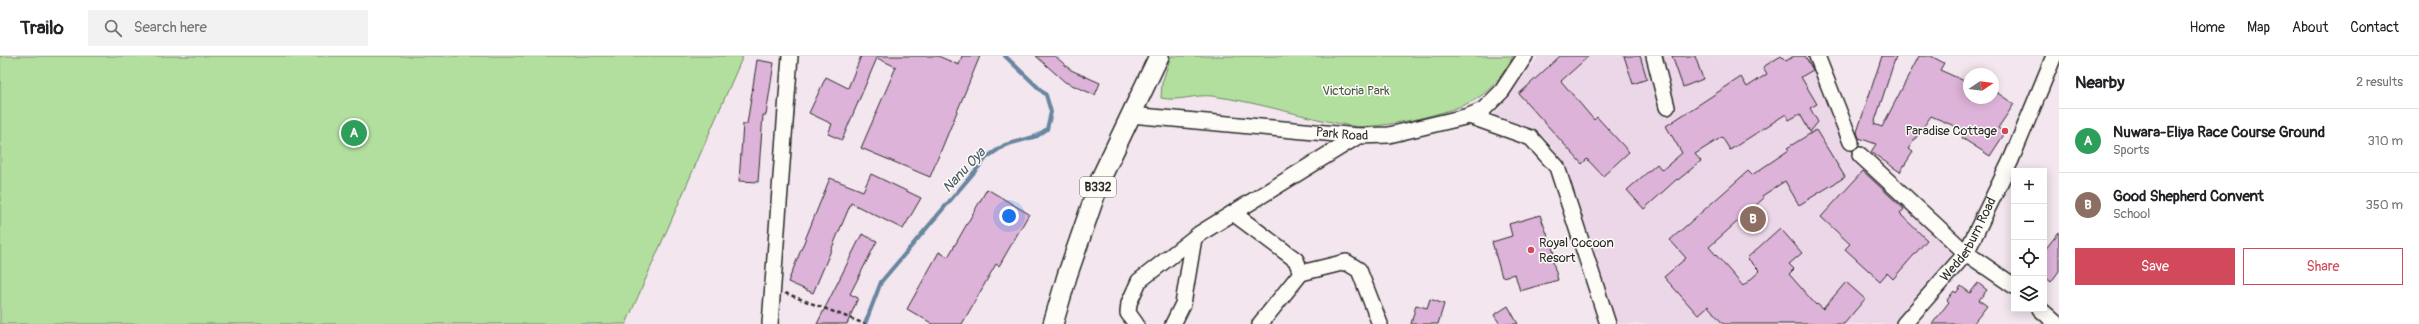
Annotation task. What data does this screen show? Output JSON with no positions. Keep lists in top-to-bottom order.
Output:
{
  "streets": {
    "main road": ["B332"],
    "street": ["Park Road", "Wedderburn Road"]
  },
  "crossings": [
    ["Park Road", "B332"]
  ],
  "water": ["Nanu Oya"],
  "parks": ["Victoria Park"],
  "places": ["Paradise Cottage", "Royal Cocoon Resort"],
  "north": "right",
  "page": {
    "header": "Trailo",
    "search": "Search here",
    "nav": [
      "Home",
      "Map",
      "About",
      "Contact"
    ],
    "heading": ["Nearby", "2 results"],
    "list": [
      {
        "mark": "A",
        "name": "Nuwara-Eliya Race Course Ground",
        "note": "Sports",
        "value": "310 m"
      },
      {
        "mark": "B",
        "name": "Good Shepherd Convent",
        "note": "School",
        "value": "350 m"
      }
    ],
    "pins": ["A", "B"],
    "map_buttons": ["+", "−"],
    "buttons": ["Save", "Share"]
  }
}
